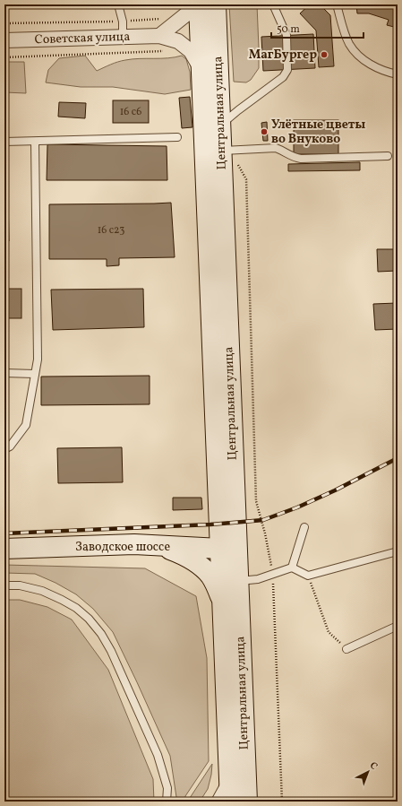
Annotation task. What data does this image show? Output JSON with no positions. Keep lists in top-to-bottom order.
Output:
{
  "streets": {
    "main road": ["Центральная улица", "Заводское шоссе"],
    "street": ["Советская улица"]
  },
  "crossings": [
    ["Советская улица", "Центральная улица"],
    ["Центральная улица", "Заводское шоссе"]
  ],
  "places": ["МагБургер", "Улётные цветы во Внуково"],
  "house_numbers": ["16 с6", "16 с23"],
  "scale_bar": "50 m",
  "north": "top right"
}
